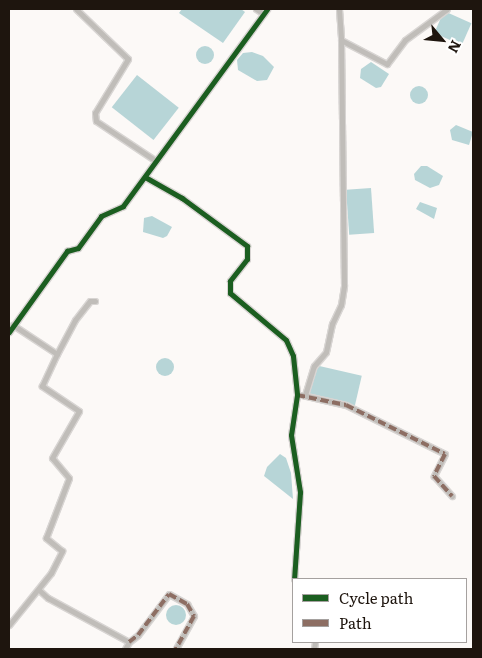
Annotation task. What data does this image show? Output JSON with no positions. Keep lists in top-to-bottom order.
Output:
{
  "legend": ["Cycle path", "Path"],
  "north": "bottom right"
}
